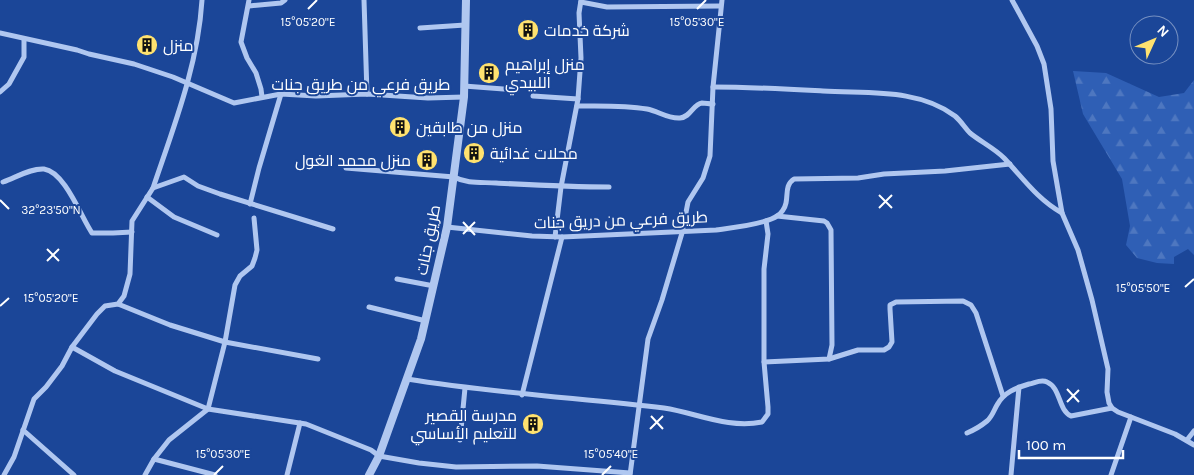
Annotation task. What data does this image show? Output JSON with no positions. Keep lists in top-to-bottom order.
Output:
{
  "streets": {
    "street": ["طريق فرعي من طريق جنات", "طريق فرعي من دريق جنات", "طريق جنات"]
  },
  "crossings": [
    ["طريق فرعي من طريق جنات", "طريق جنات"],
    ["طريق فرعي من دريق جنات", "طريق جنات"]
  ],
  "places": {
    "building": [
      "شركة خدمات",
      "منزل",
      "منزل إبراهيم اللبيدي",
      "منزل من طابقين",
      "محلات غدائية",
      "منزل محمد الغول",
      "مدرسة القصير للتعليم الأساسي"
    ]
  },
  "scale_bar": "100 m",
  "north": "top right",
  "coordinates": [
    "15°05'20\"E",
    "15°05'30\"E",
    "32°23'50\"N",
    "15°05'50\"E",
    "15°05'40\"E"
  ]
}
